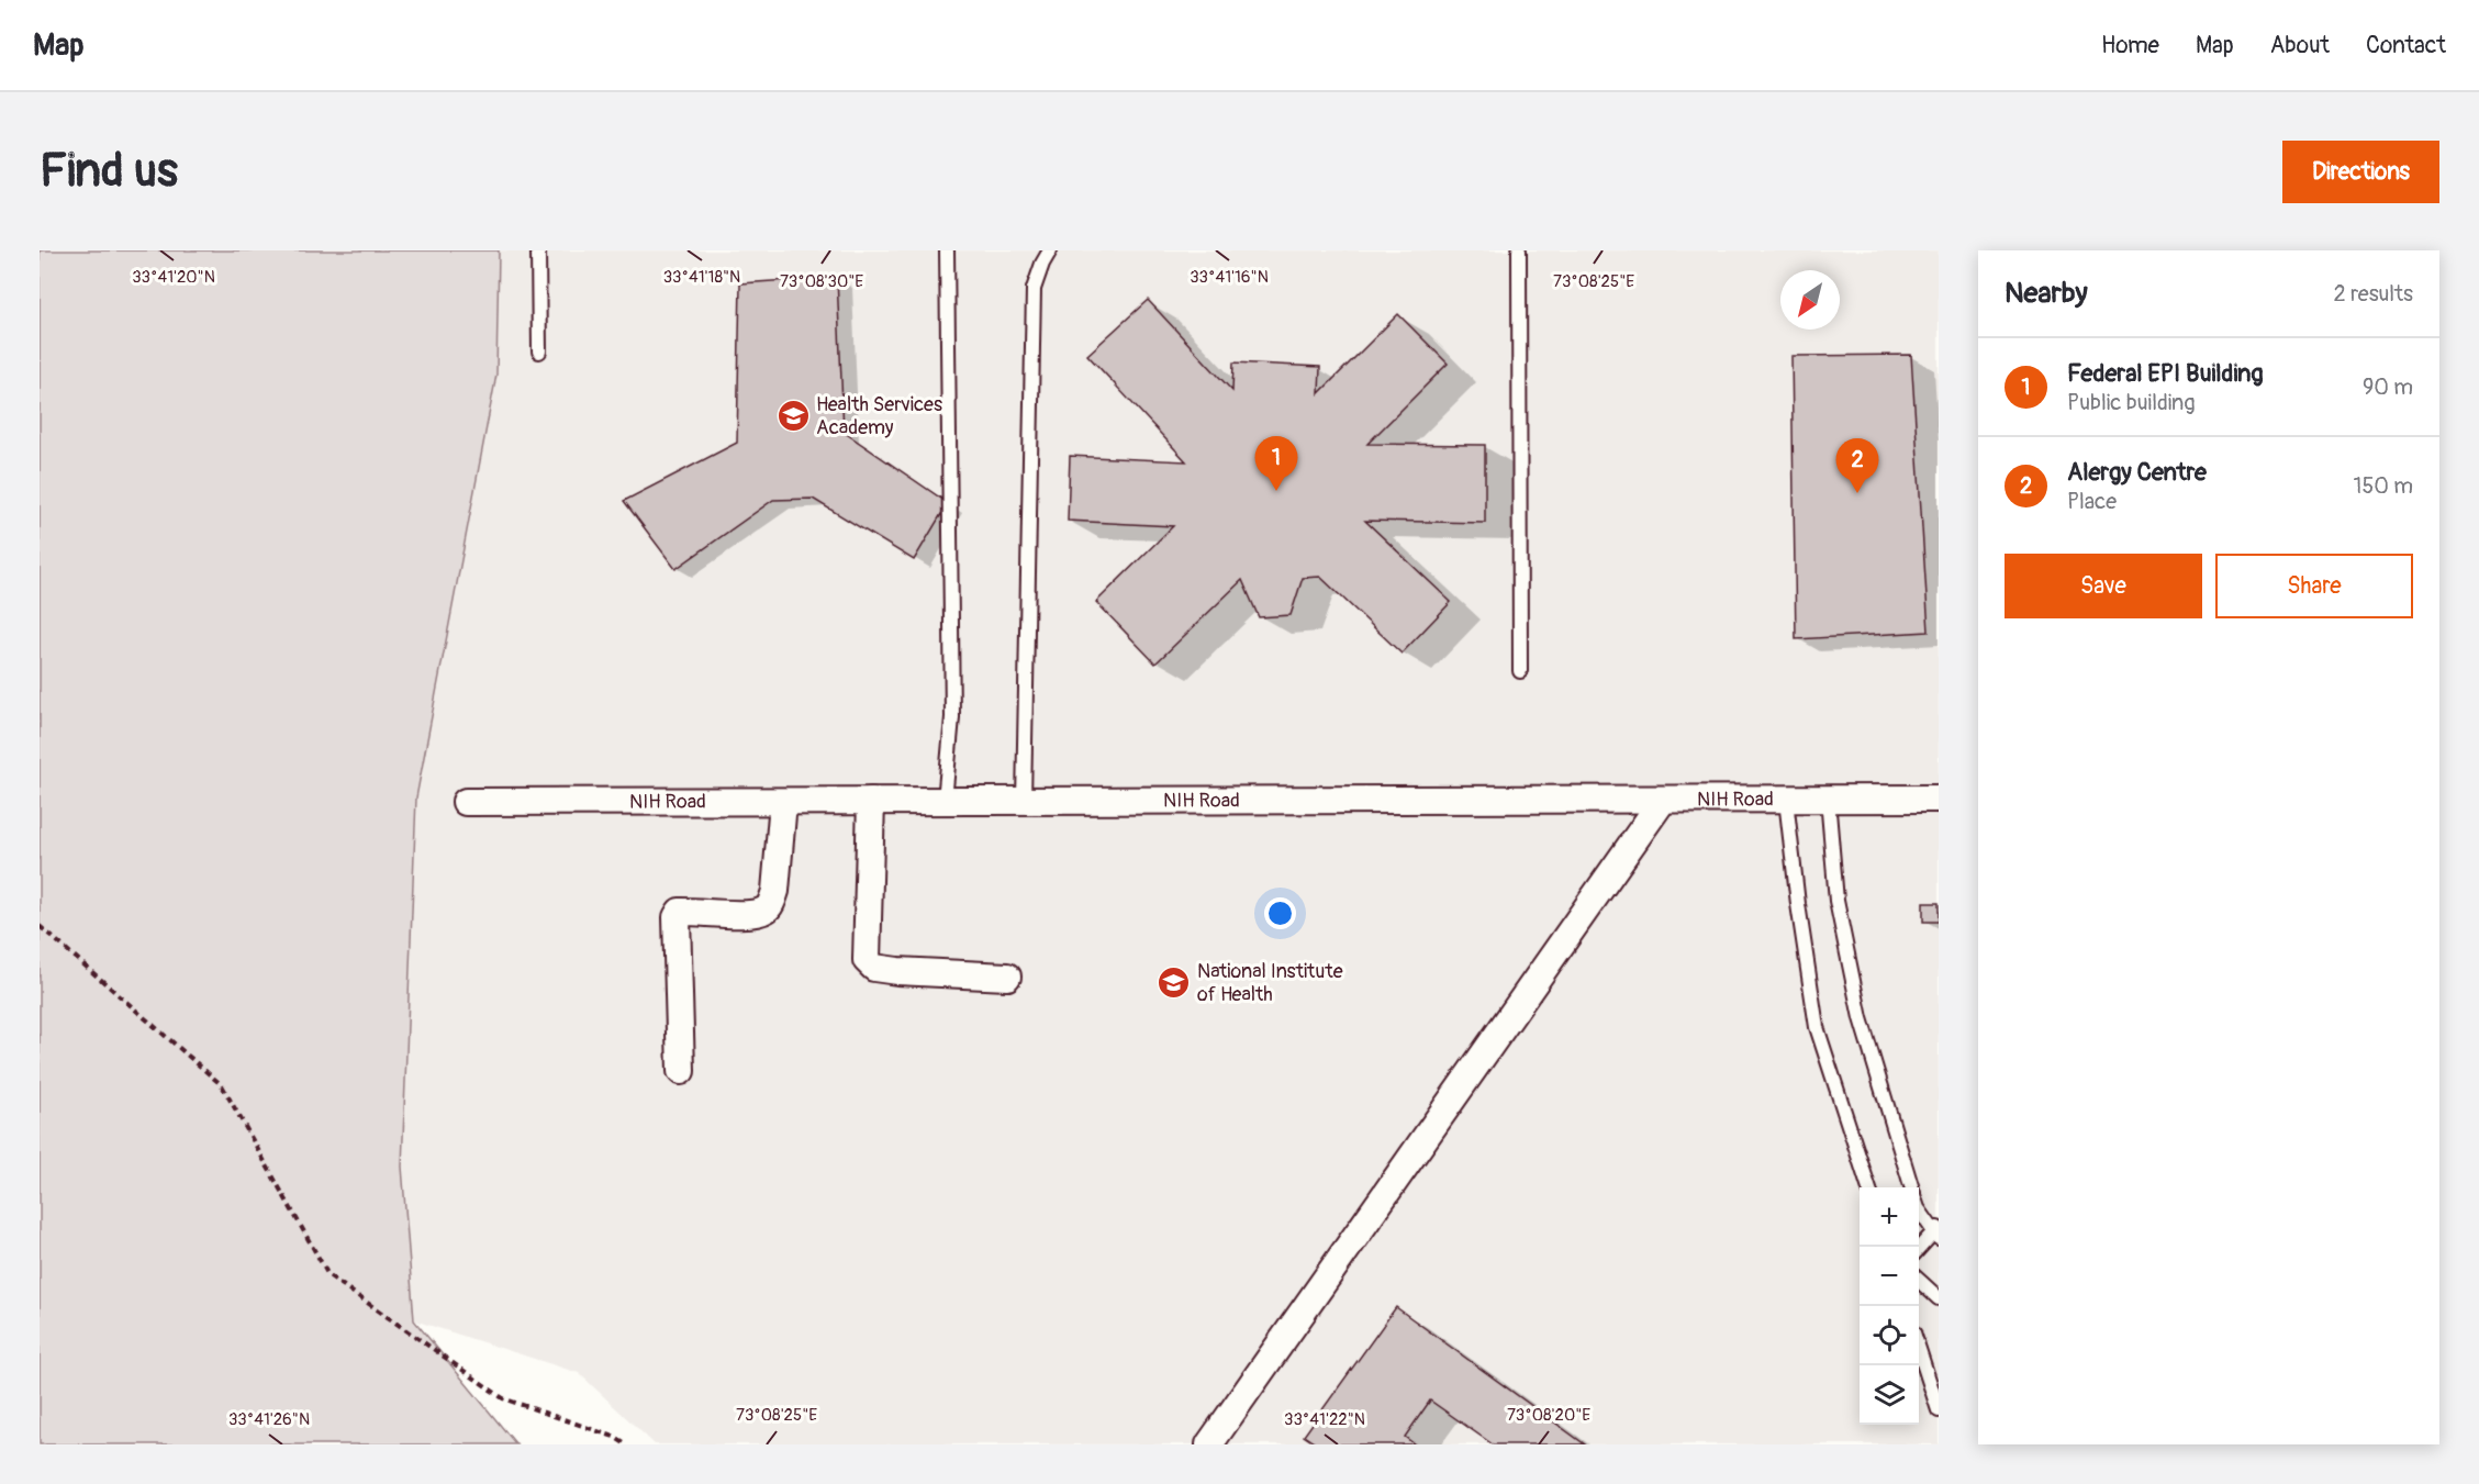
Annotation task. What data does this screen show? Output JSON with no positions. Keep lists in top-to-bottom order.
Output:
{
  "streets": {
    "street": ["NIH Road"]
  },
  "places": {
    "school or university": ["Health Services Academy", "National Institute of Health"]
  },
  "north": "bottom left",
  "page": {
    "header": "Map",
    "nav": [
      "Home",
      "Map",
      "About",
      "Contact"
    ],
    "buttons": [
      "Directions",
      ["Save", "Share"]
    ],
    "title": "Find us",
    "heading": ["Nearby", "2 results"],
    "list": [
      {
        "mark": "1",
        "name": "Federal EPI Building",
        "note": "Public building",
        "value": "90 m"
      },
      {
        "mark": "2",
        "name": "Alergy Centre",
        "note": "Place",
        "value": "150 m"
      }
    ],
    "pins": ["1", "2"],
    "map_buttons": ["+", "−"]
  },
  "coordinates": [
    "33°41'18\"N",
    "33°41'20\"N",
    "33°41'16\"N",
    "73°08'30\"E",
    "73°08'25\"E",
    "73°08'20\"E",
    "33°41'26\"N",
    "33°41'22\"N"
  ]
}
